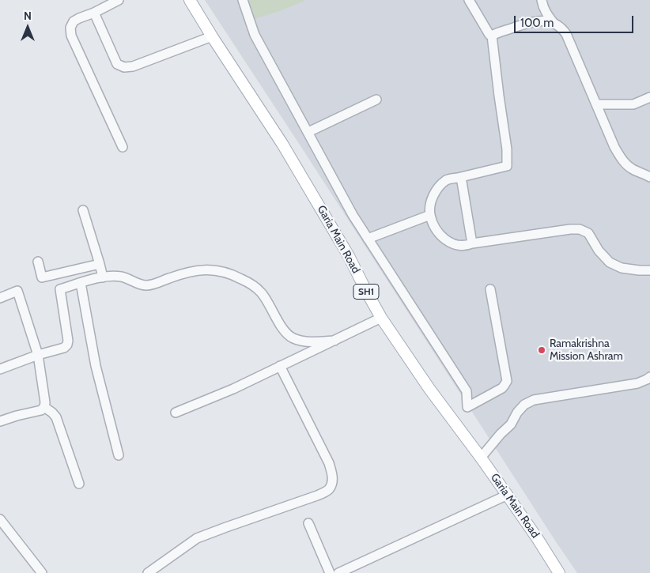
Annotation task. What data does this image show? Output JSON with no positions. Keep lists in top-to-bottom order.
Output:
{
  "streets": {
    "main road": ["Garia Main Road", "SH1"]
  },
  "places": ["Ramakrishna Mission Ashram"],
  "scale_bar": "100 m",
  "north": "top"
}
